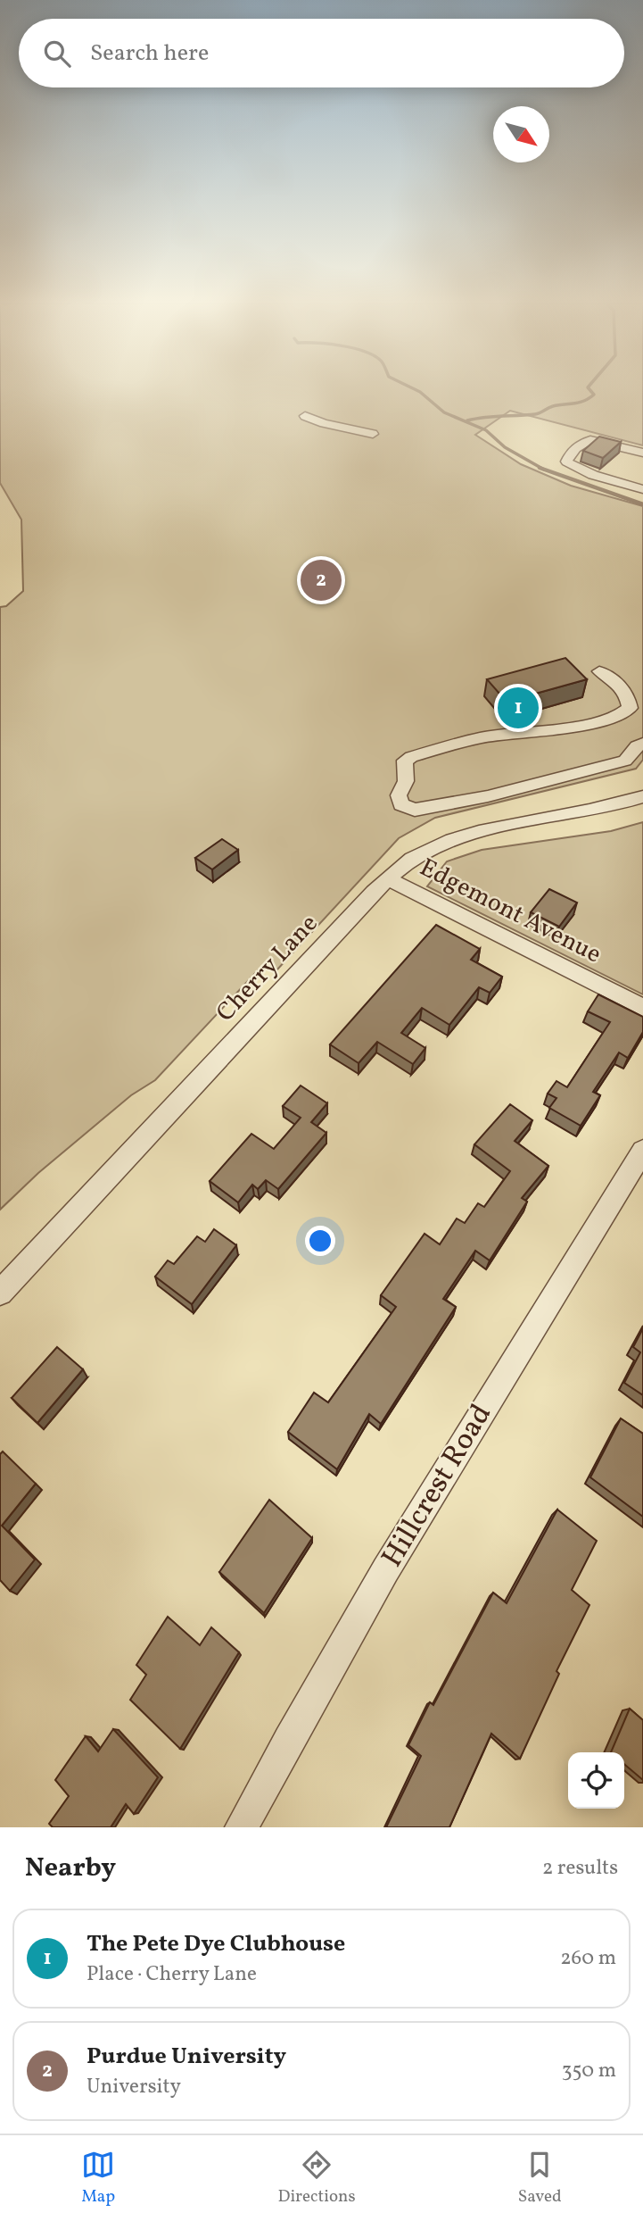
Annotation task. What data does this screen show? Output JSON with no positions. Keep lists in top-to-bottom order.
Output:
{
  "streets": {
    "street": ["Edgemont Avenue", "Cherry Lane", "Hillcrest Road"]
  },
  "crossings": [
    ["Edgemont Avenue", "Cherry Lane"]
  ],
  "north": "bottom right",
  "page": {
    "search": "Search here",
    "pins": ["2", "1"],
    "heading": ["Nearby", "2 results"],
    "list": [
      {
        "mark": "1",
        "name": "The Pete Dye Clubhouse",
        "note": "Place · Cherry Lane",
        "value": "260 m"
      },
      {
        "mark": "2",
        "name": "Purdue University",
        "note": "University",
        "value": "350 m"
      }
    ],
    "nav": ["Map", "Directions", "Saved"]
  }
}
